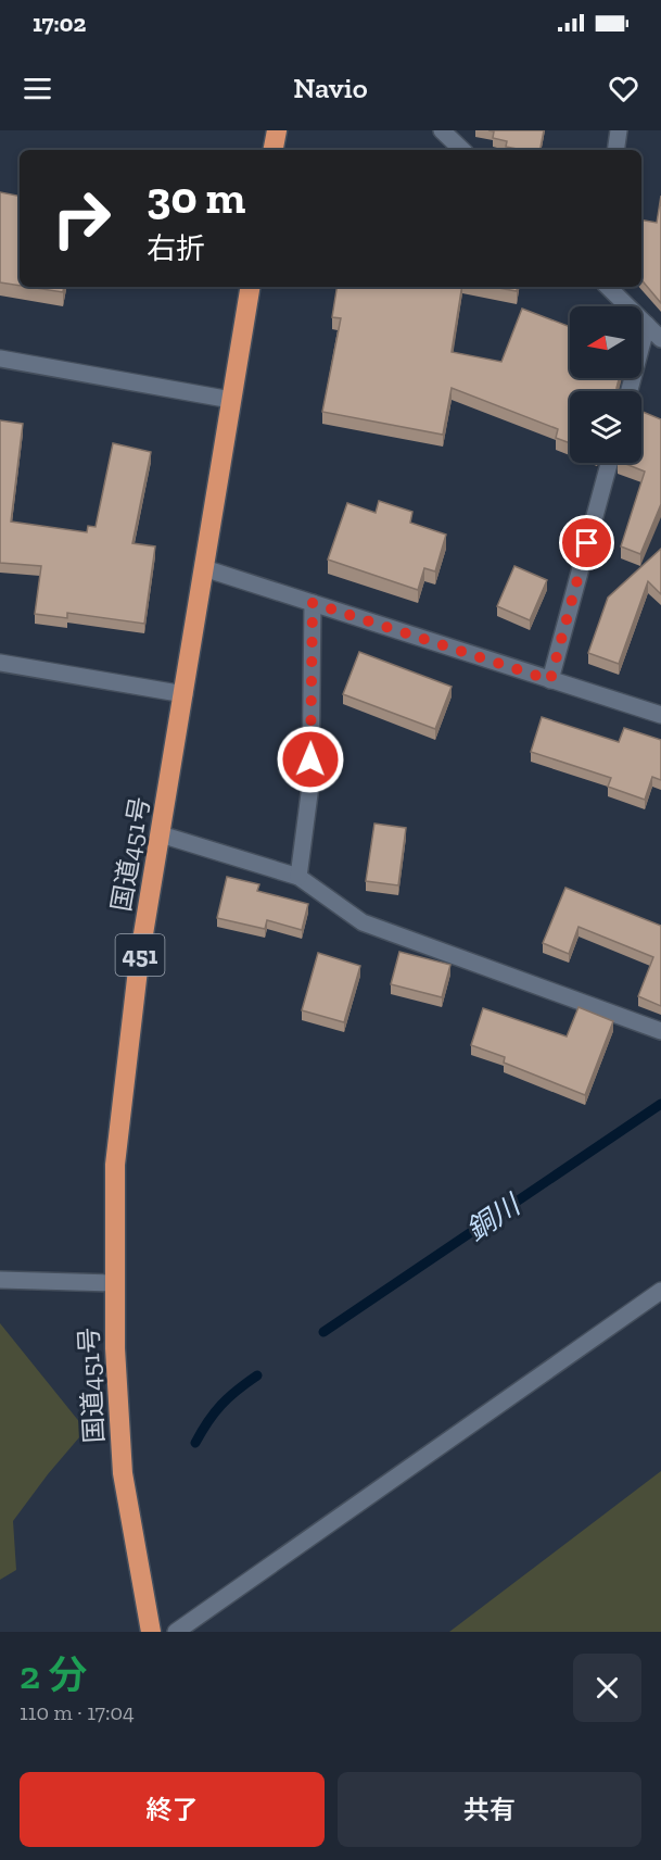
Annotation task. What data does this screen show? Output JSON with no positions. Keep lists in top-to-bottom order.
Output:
{
  "streets": {
    "highway": ["国道451号", "451"]
  },
  "water": ["銅川"],
  "north": "left",
  "page": {
    "status": "17:02",
    "header": "Navio",
    "turn": ["30 m", "右折"],
    "heading": ["2 分", "110 m · 17:04"],
    "buttons": ["終了", "共有"]
  }
}
